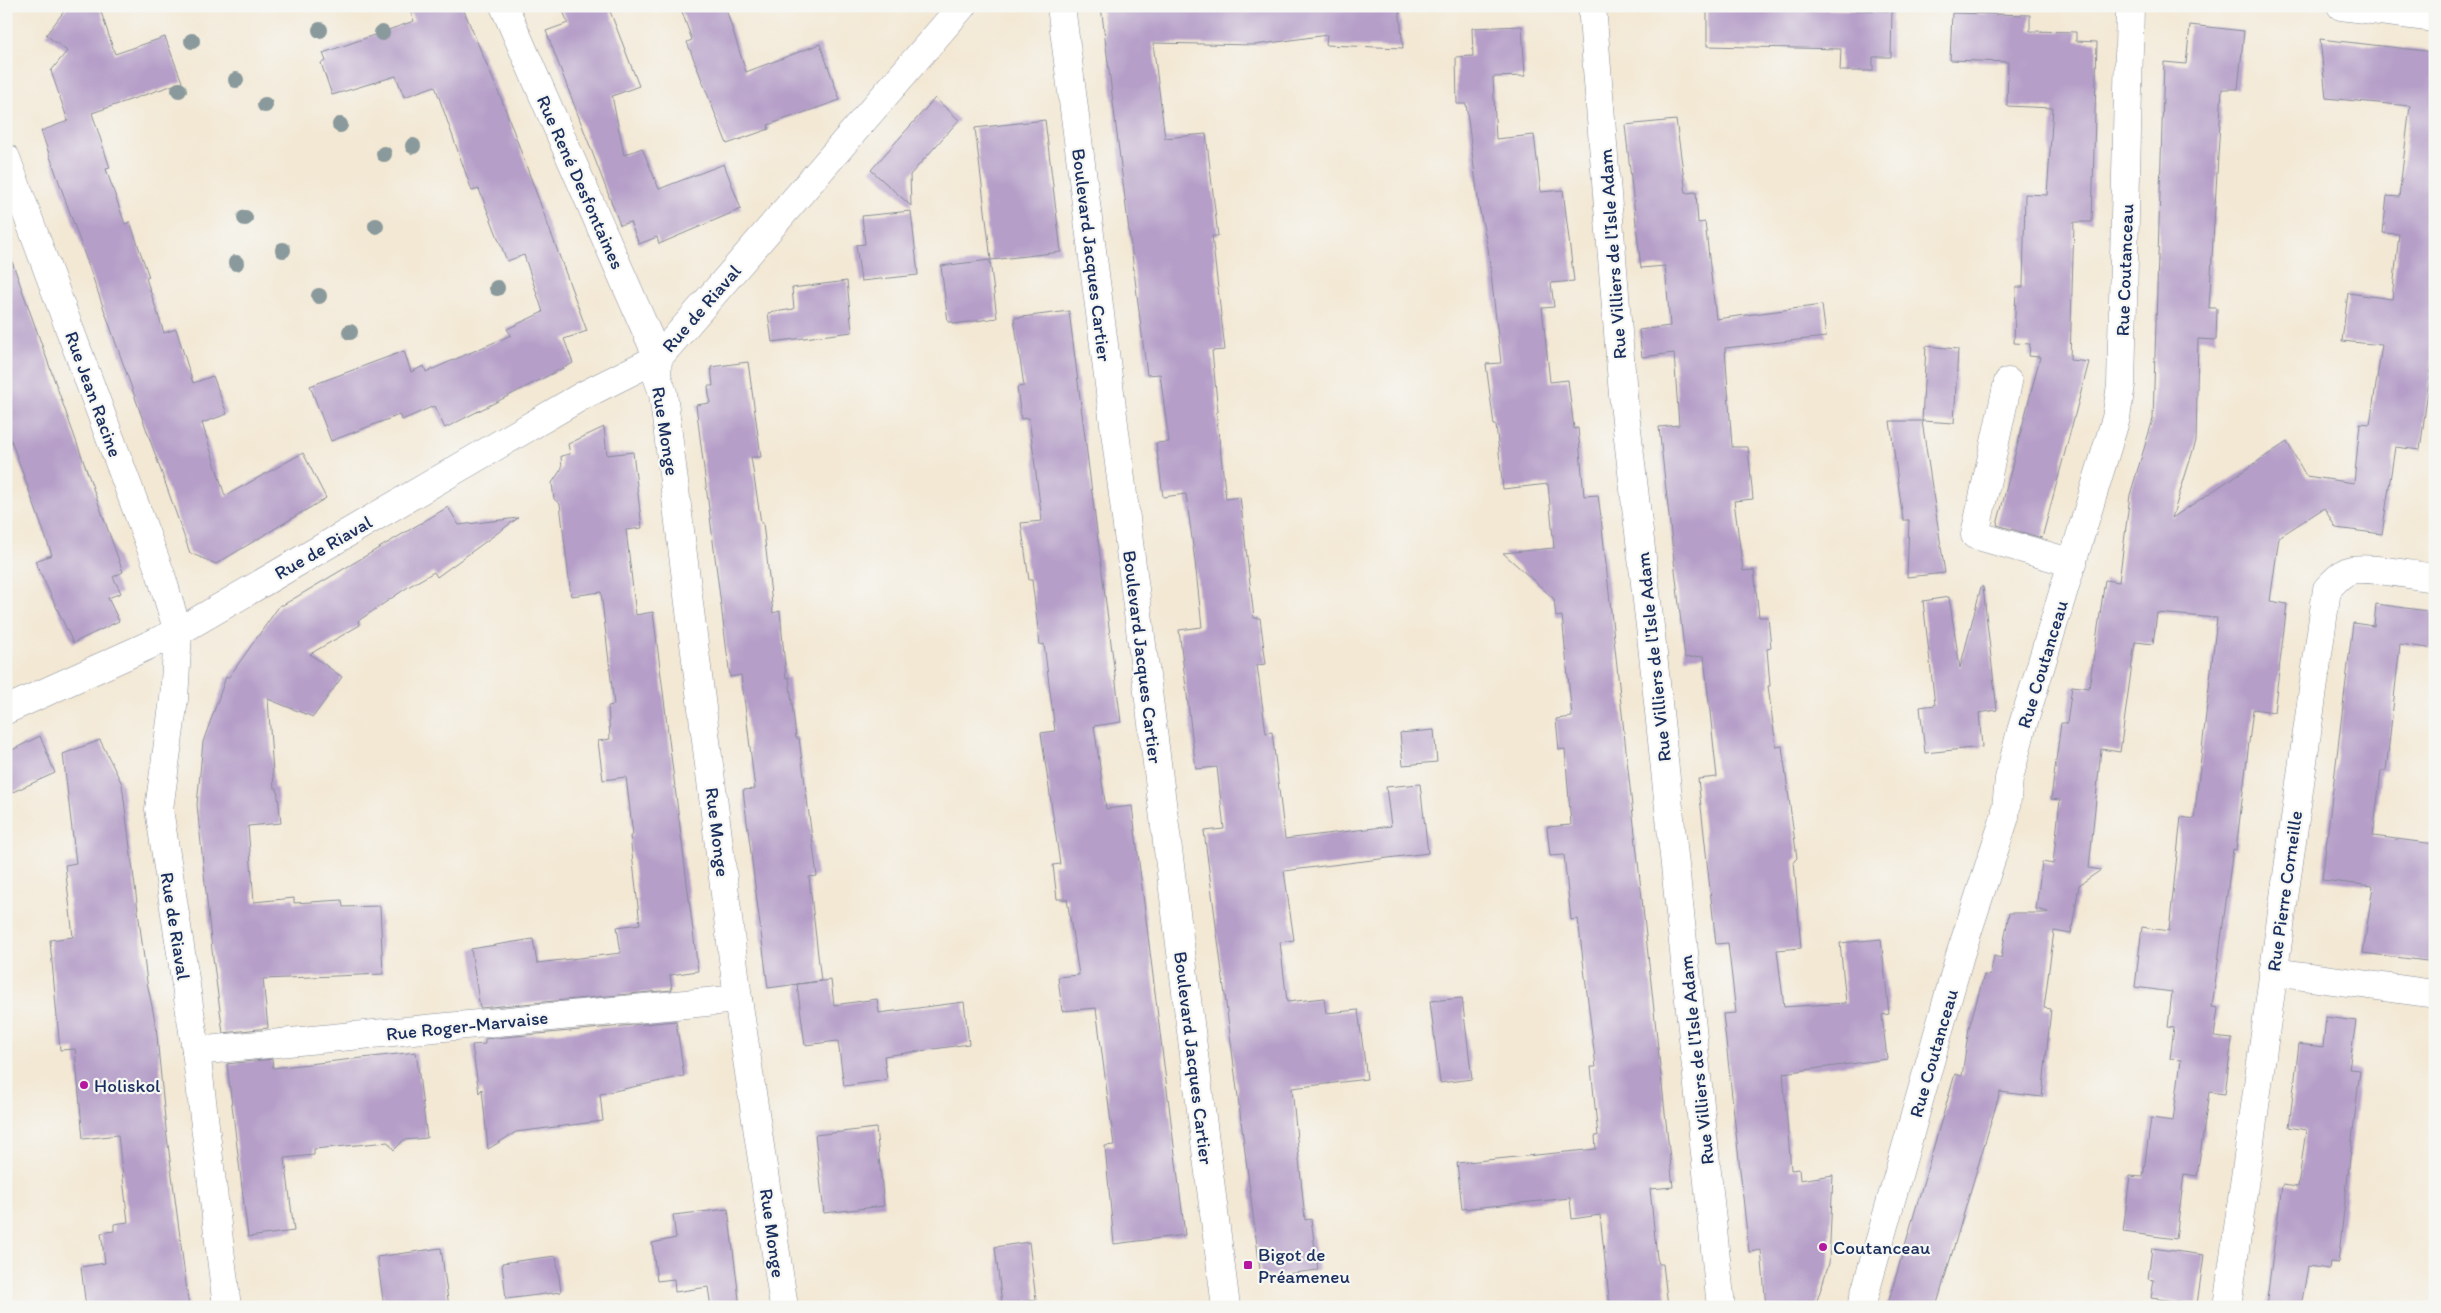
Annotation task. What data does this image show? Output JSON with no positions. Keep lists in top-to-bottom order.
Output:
{
  "streets": {
    "street": [
      "Rue René Desfontaines",
      "Rue Villiers de l'Isle Adam",
      "Boulevard Jacques Cartier",
      "Rue Coutanceau",
      "Rue de Riaval",
      "Rue Jean Racine",
      "Rue Monge",
      "Rue Pierre Corneille",
      "Rue Roger-Marvaise"
    ]
  },
  "crossings": [
    ["Rue René Desfontaines", "Rue de Riaval"],
    ["Rue René Desfontaines", "Rue Monge"],
    ["Rue de Riaval", "Rue Jean Racine"],
    ["Rue de Riaval", "Rue Monge"],
    ["Rue de Riaval", "Rue Roger-Marvaise"],
    ["Rue Monge", "Rue Roger-Marvaise"]
  ],
  "places": {
    "other": ["Holiskol", "Coutanceau"],
    "transit": ["Bigot de Préameneu"]
  }
}
